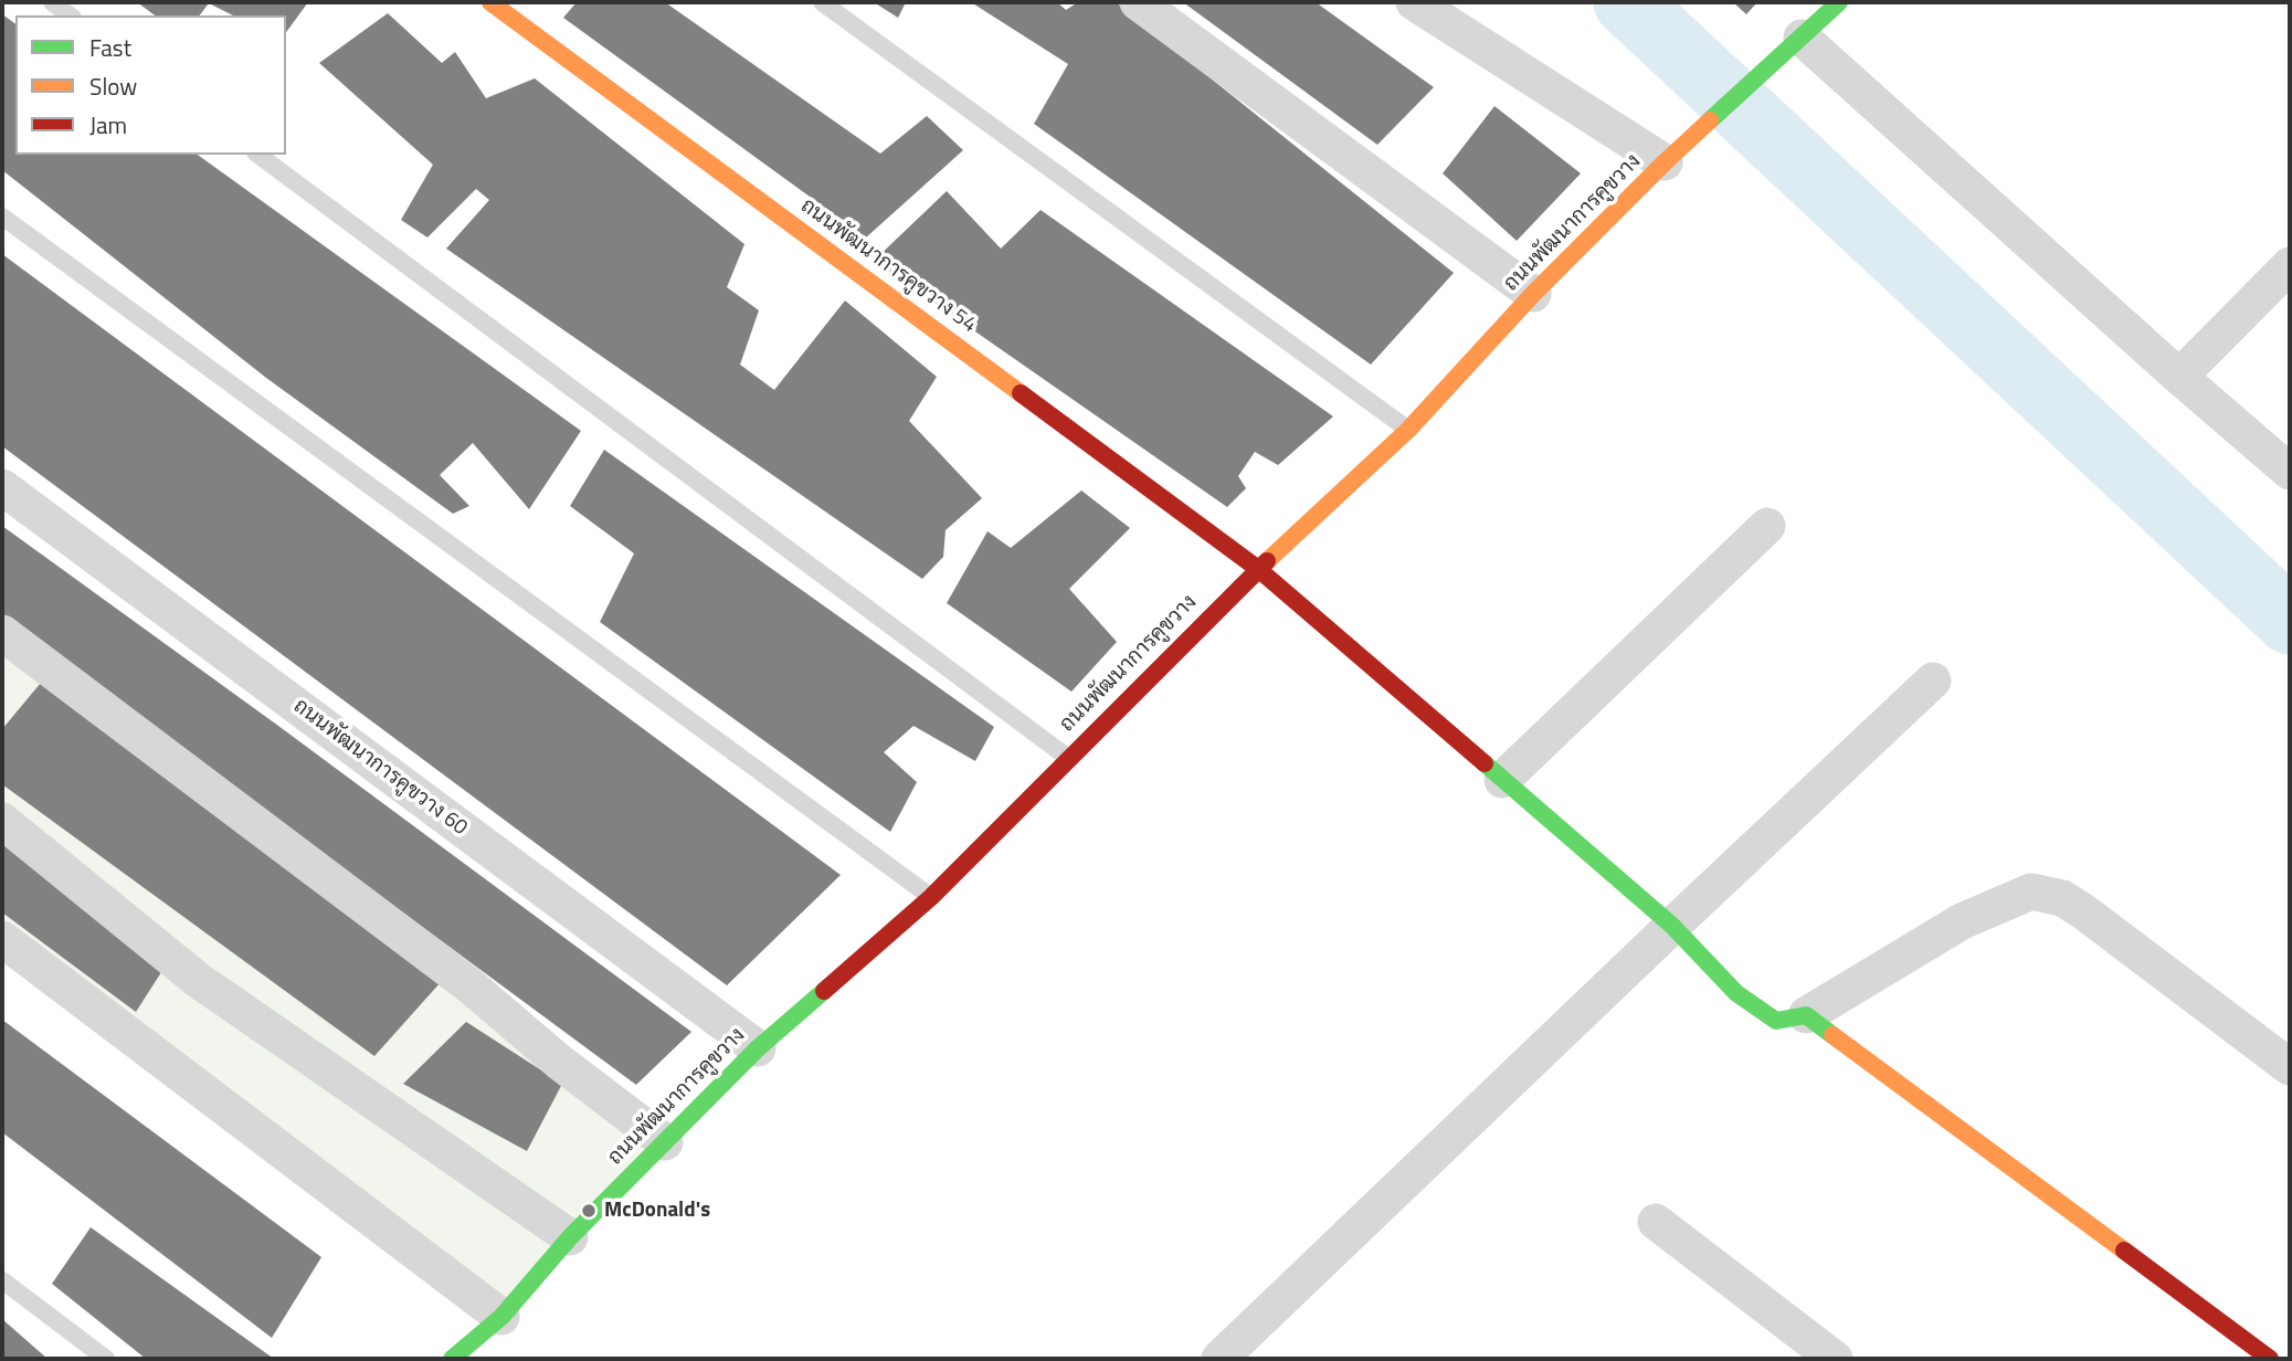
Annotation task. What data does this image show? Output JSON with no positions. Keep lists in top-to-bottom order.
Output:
{
  "streets": {
    "street": ["ถนนพัฒนาการคูขวาง", "ถนนพัฒนาการคูขวาง 54", "ถนนพัฒนาการคูขวาง 60"]
  },
  "crossings": [
    ["ถนนพัฒนาการคูขวาง", "ถนนพัฒนาการคูขวาง 54"],
    ["ถนนพัฒนาการคูขวาง", "ถนนพัฒนาการคูขวาง 60"]
  ],
  "places": ["McDonald's"],
  "legend": ["Fast", "Slow", "Jam"]
}
